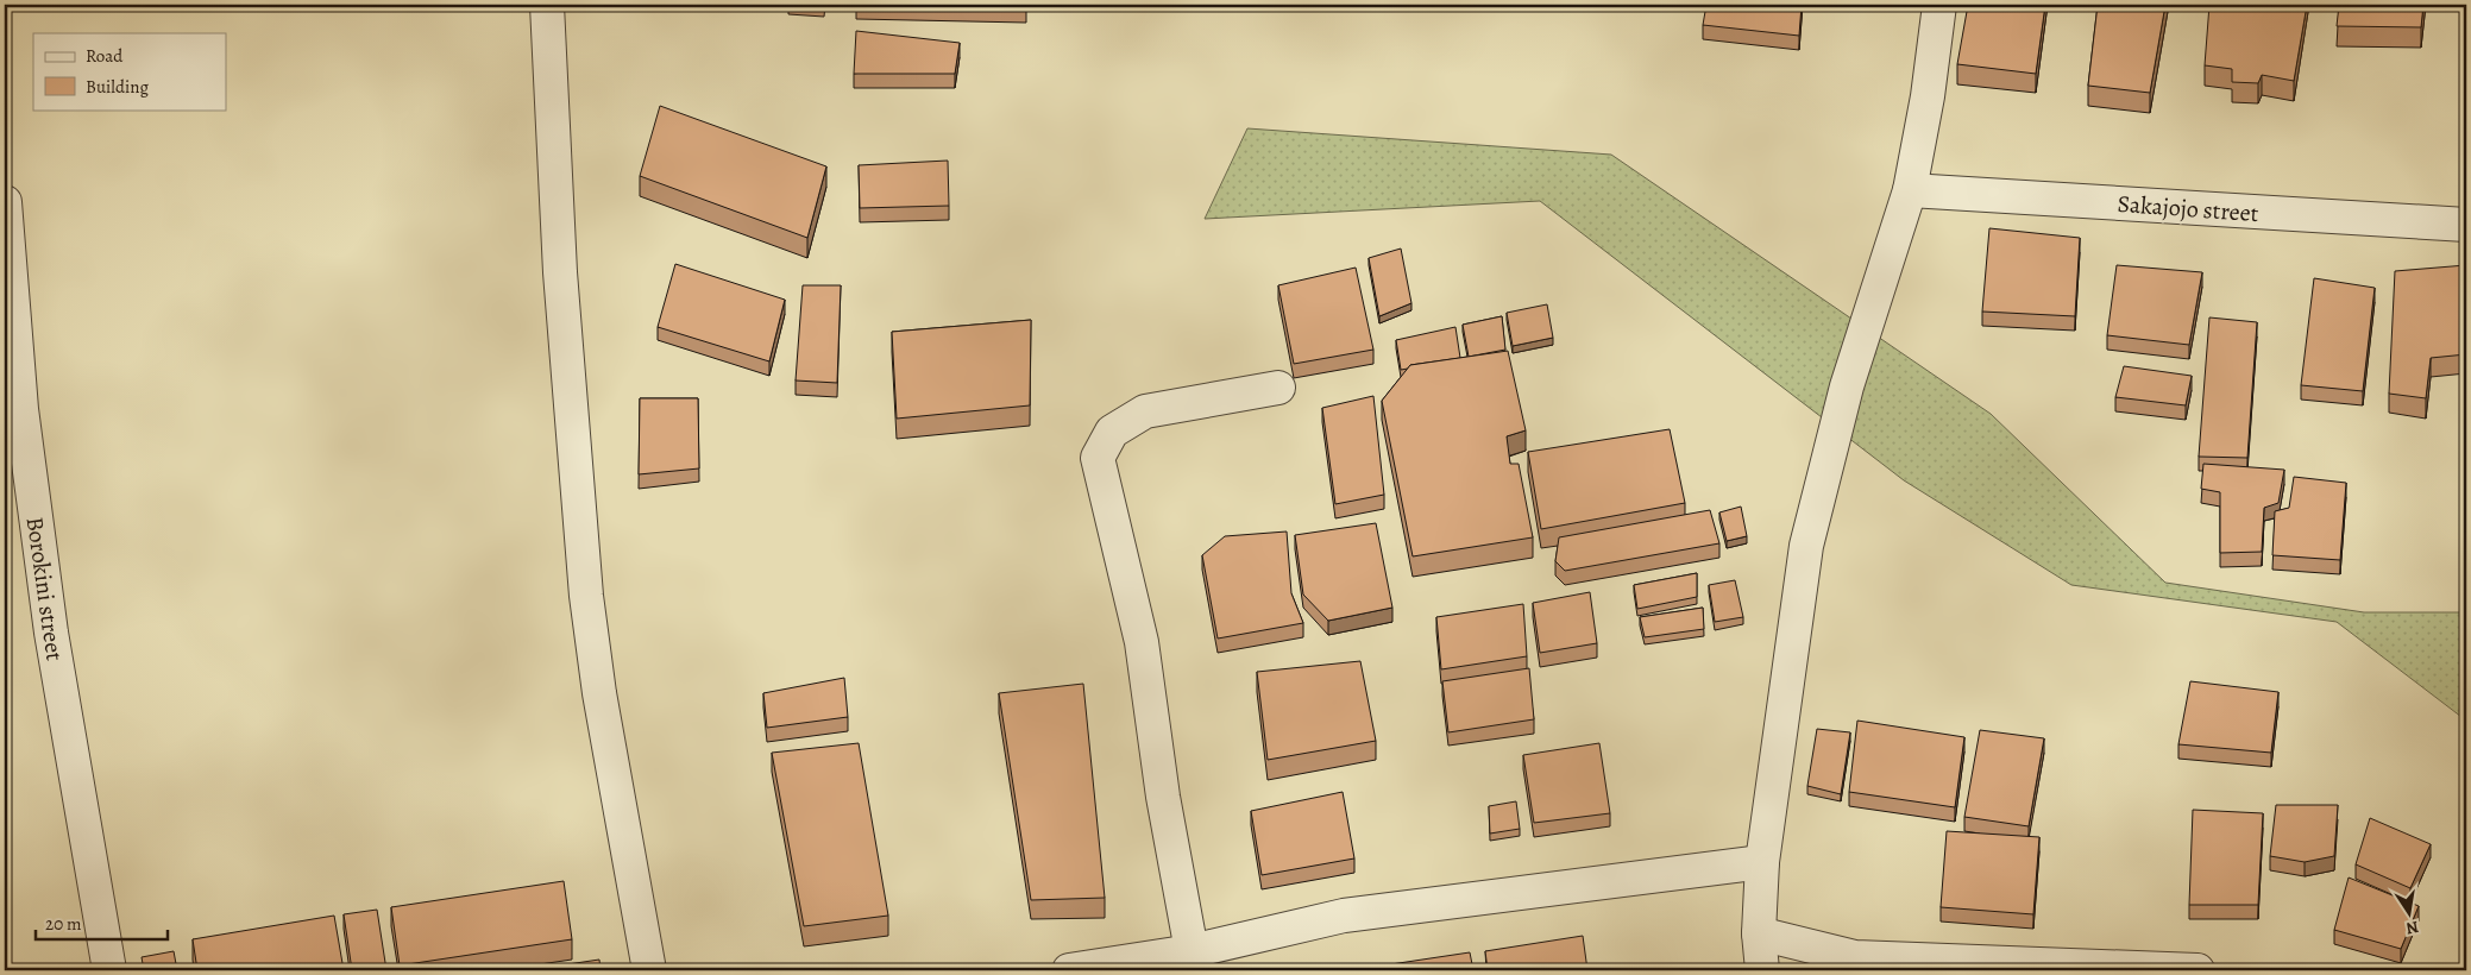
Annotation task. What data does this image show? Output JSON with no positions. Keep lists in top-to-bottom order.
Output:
{
  "streets": {
    "street": ["Sakajojo street", "Borokini street"]
  },
  "legend": ["Road", "Building"],
  "scale_bar": "20 m",
  "north": "bottom"
}
